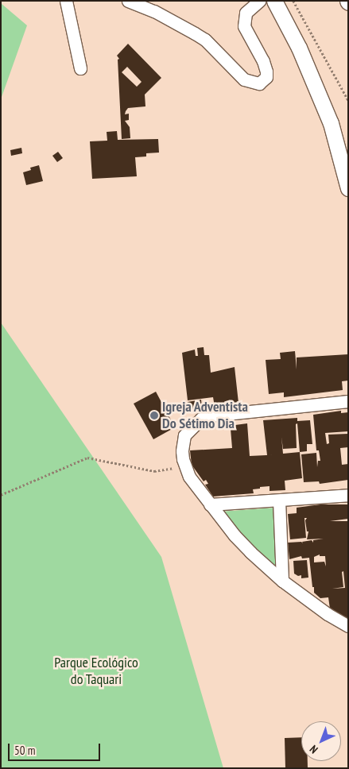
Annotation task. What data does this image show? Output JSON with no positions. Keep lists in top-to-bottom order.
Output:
{
  "parks": ["Parque Ecológico do Taquari"],
  "places": ["Igreja Adventista Do Sétimo Dia"],
  "scale_bar": "50 m",
  "north": "bottom left"
}
